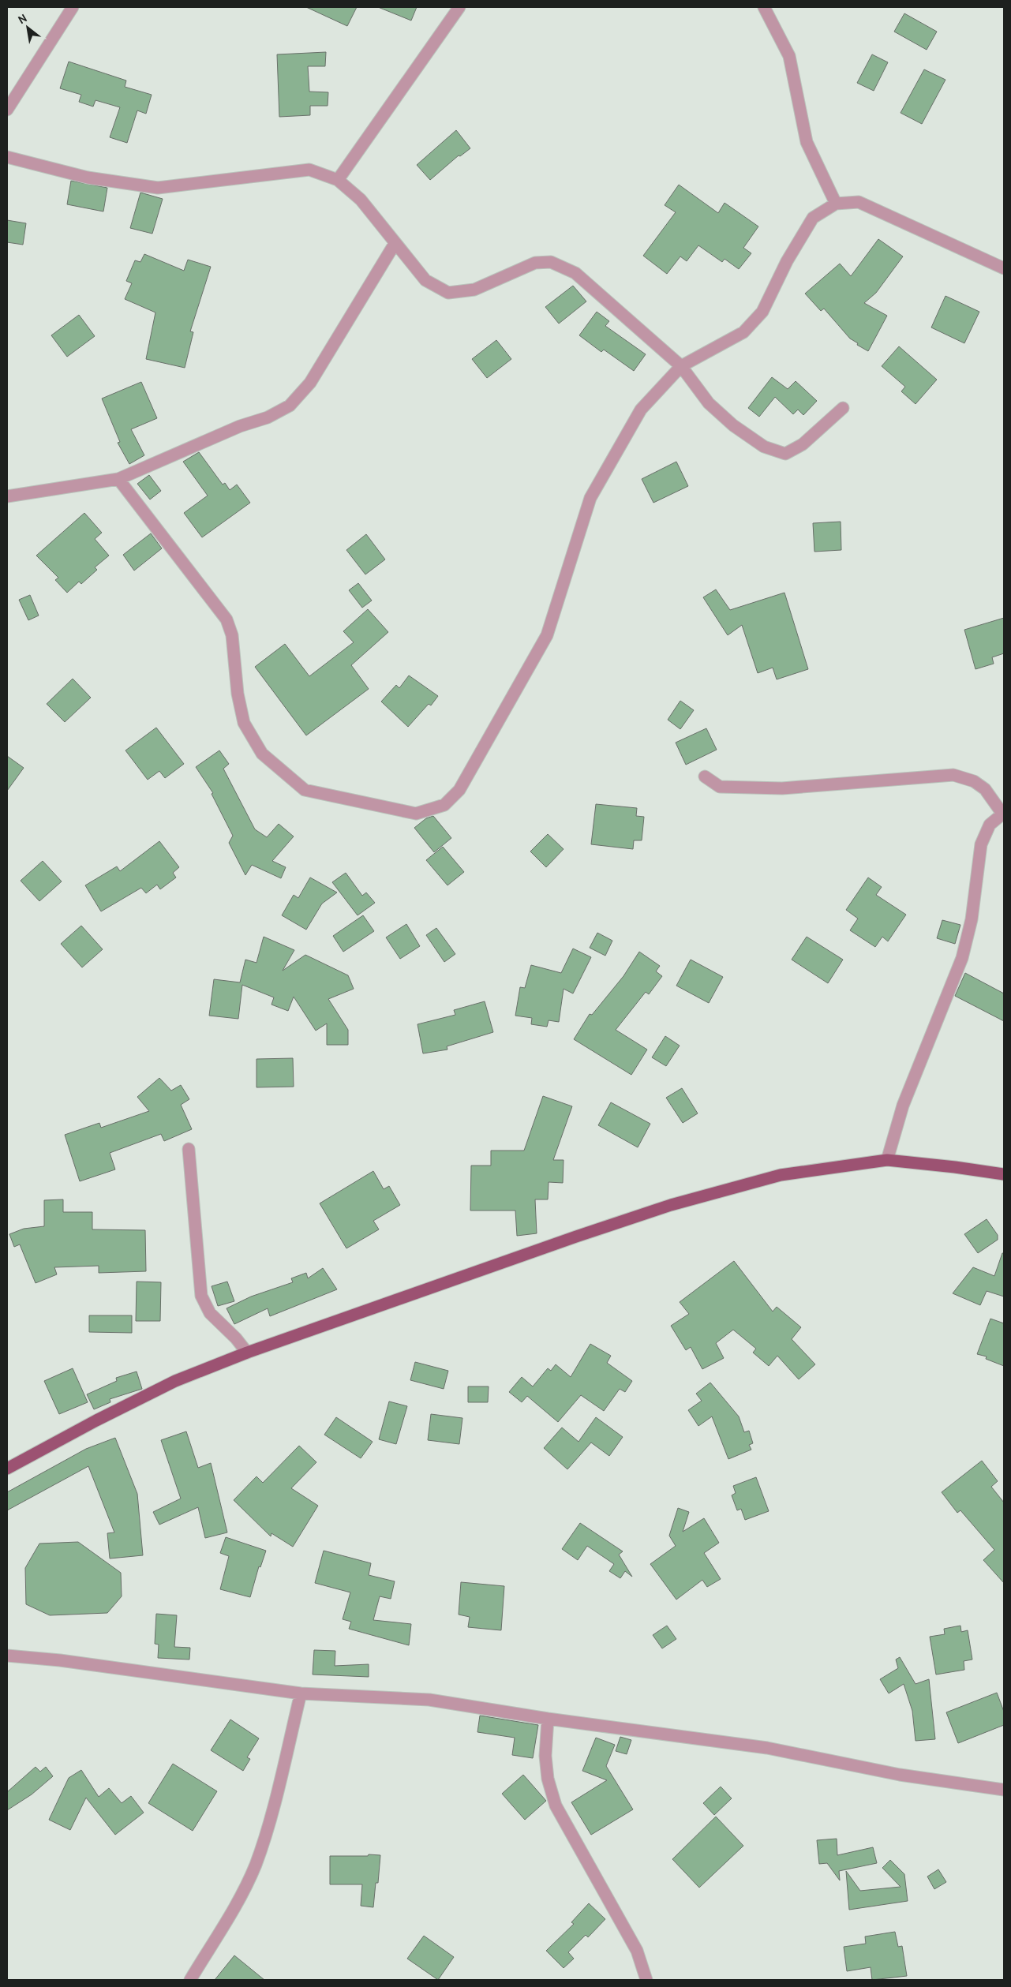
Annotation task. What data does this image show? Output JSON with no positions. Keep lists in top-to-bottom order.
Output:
{
  "north": "top left"
}
